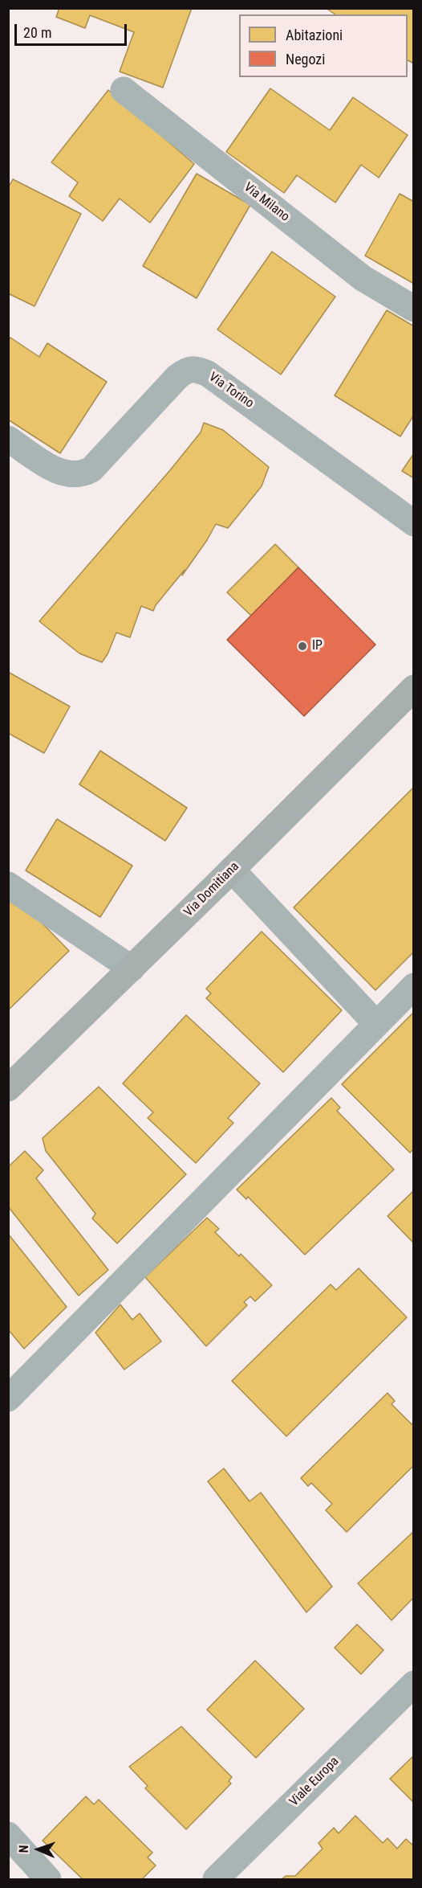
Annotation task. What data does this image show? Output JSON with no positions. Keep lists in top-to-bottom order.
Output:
{
  "streets": {
    "main road": ["Via Domitiana"],
    "street": ["Via Milano", "Via Torino", "Viale Europa"]
  },
  "places": ["IP"],
  "legend": ["Abitazioni", "Negozi"],
  "scale_bar": "20 m",
  "north": "left"
}
